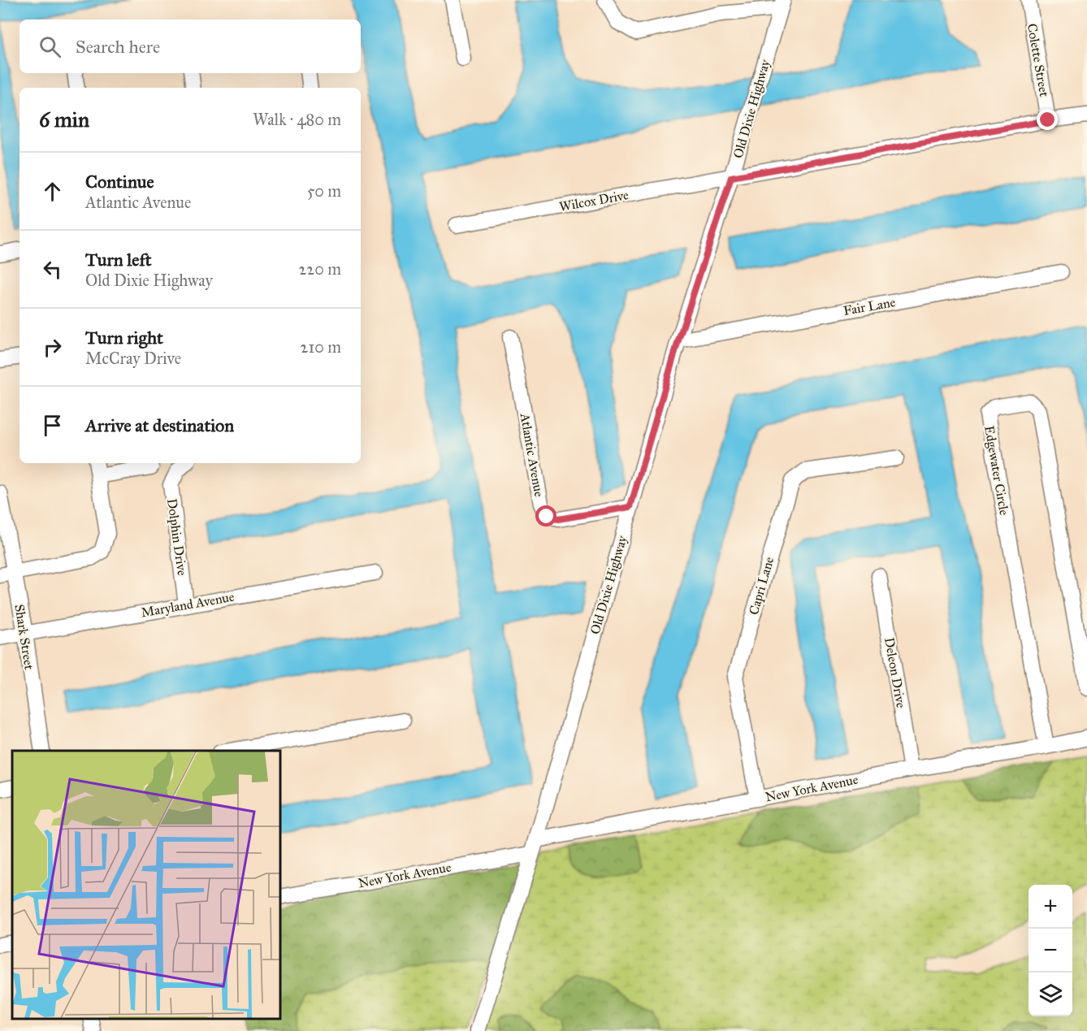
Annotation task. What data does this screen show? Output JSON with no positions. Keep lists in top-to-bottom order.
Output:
{
  "streets": {
    "street": [
      "Colette Street",
      "Old Dixie Highway",
      "Wilcox Drive",
      "Fair Lane",
      "Atlantic Avenue",
      "Edgewater Circle",
      "Dolphin Drive",
      "Capri Lane",
      "Maryland Avenue",
      "Shark Street",
      "Deleon Drive",
      "New York Avenue"
    ]
  },
  "crossings": [
    ["Colette Street", "Wilcox Drive"],
    ["Old Dixie Highway", "Wilcox Drive"],
    ["Old Dixie Highway", "Fair Lane"],
    ["Old Dixie Highway", "Atlantic Avenue"],
    ["Old Dixie Highway", "New York Avenue"],
    ["Edgewater Circle", "New York Avenue"],
    ["Dolphin Drive", "Maryland Avenue"],
    ["Capri Lane", "New York Avenue"],
    ["Maryland Avenue", "Shark Street"],
    ["Deleon Drive", "New York Avenue"]
  ],
  "page": {
    "search": "Search here",
    "heading": ["6 min", "Walk · 480 m"],
    "list": [
      ["Continue", "Atlantic Avenue", "50 m"],
      ["Turn left", "Old Dixie Highway", "220 m"],
      ["Turn right", "McCray Drive", "210 m"],
      "Arrive at destination"
    ],
    "map_buttons": ["+", "−"]
  }
}
